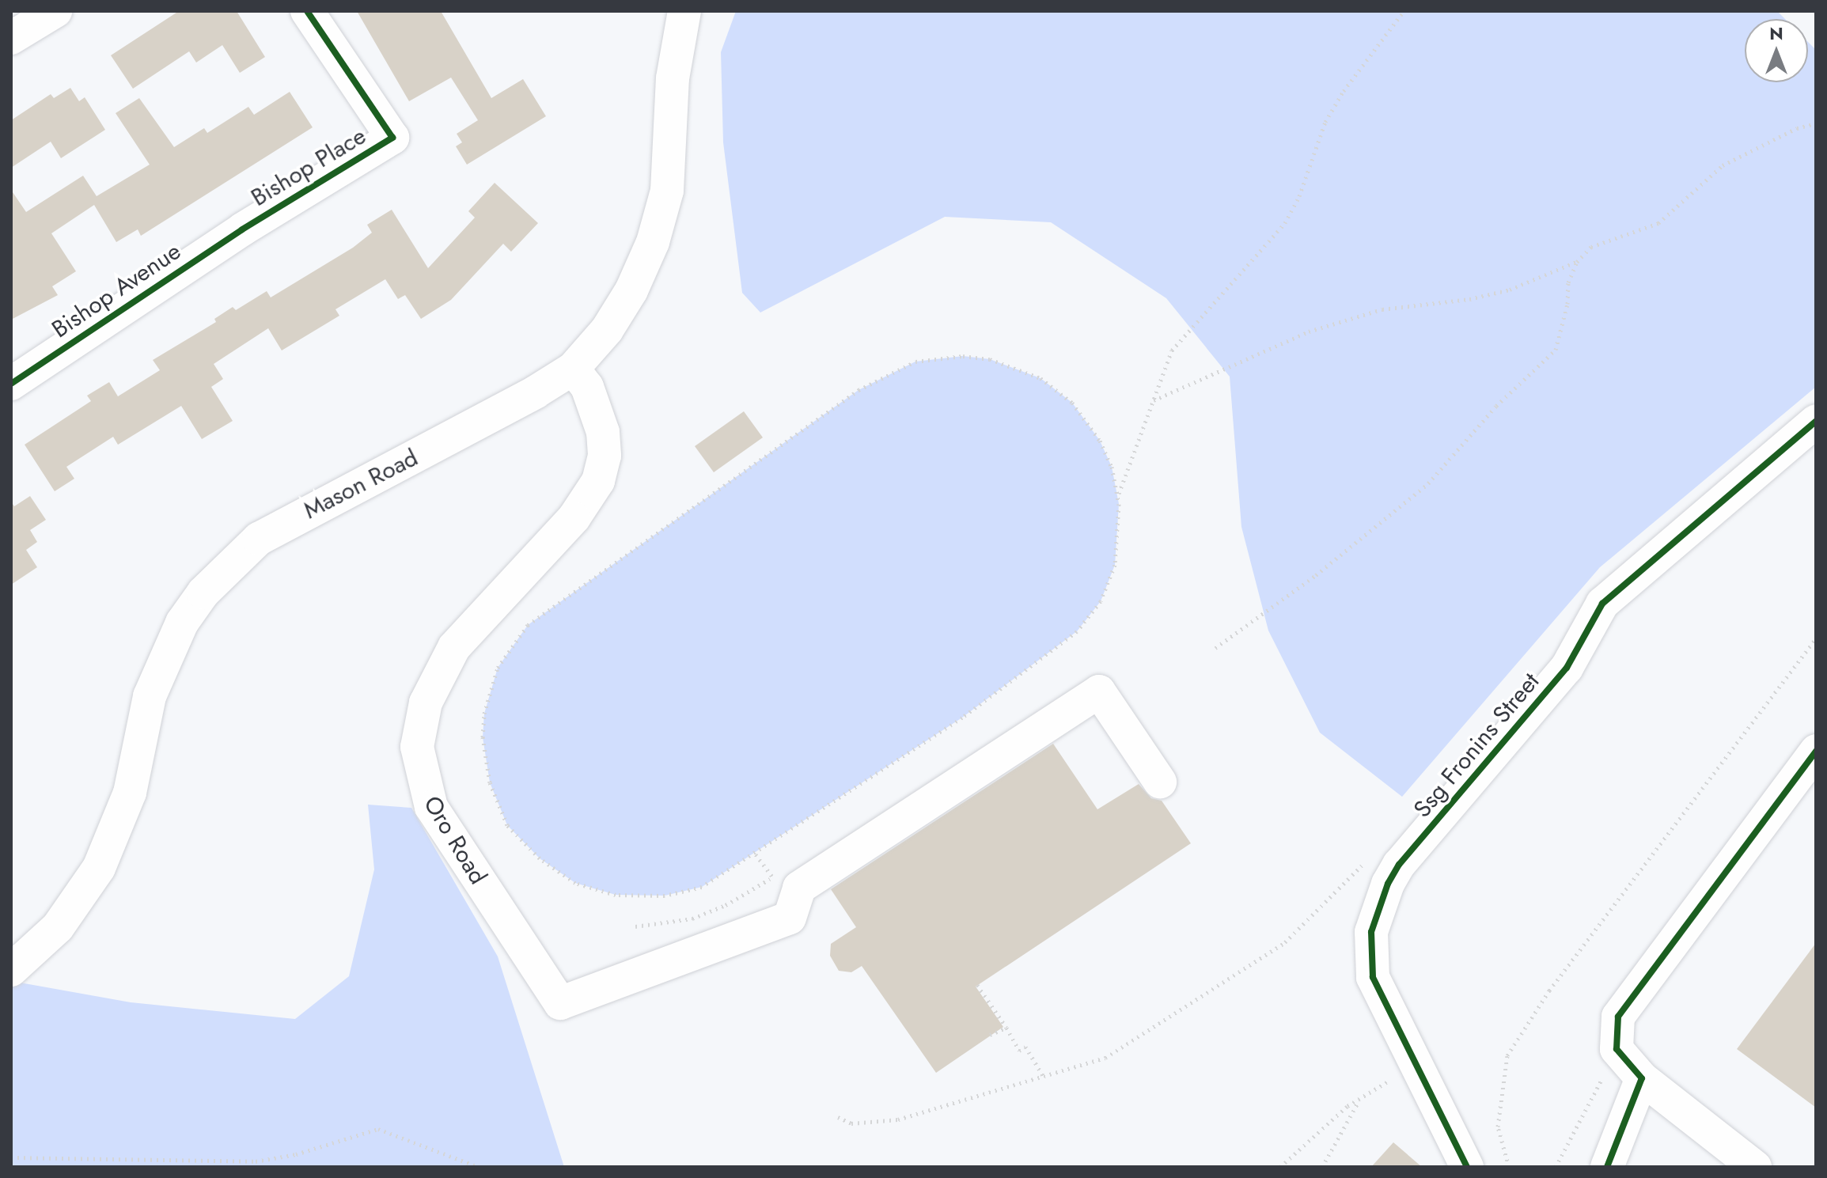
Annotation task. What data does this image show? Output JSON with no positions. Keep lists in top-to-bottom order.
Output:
{
  "streets": {
    "street": [
      "Bishop Place",
      "Bishop Avenue",
      "Mason Road",
      "Ssg Fronins Street",
      "Oro Road"
    ]
  },
  "crossings": [
    ["Bishop Place", "Bishop Avenue"],
    ["Mason Road", "Oro Road"]
  ],
  "north": "top"
}
